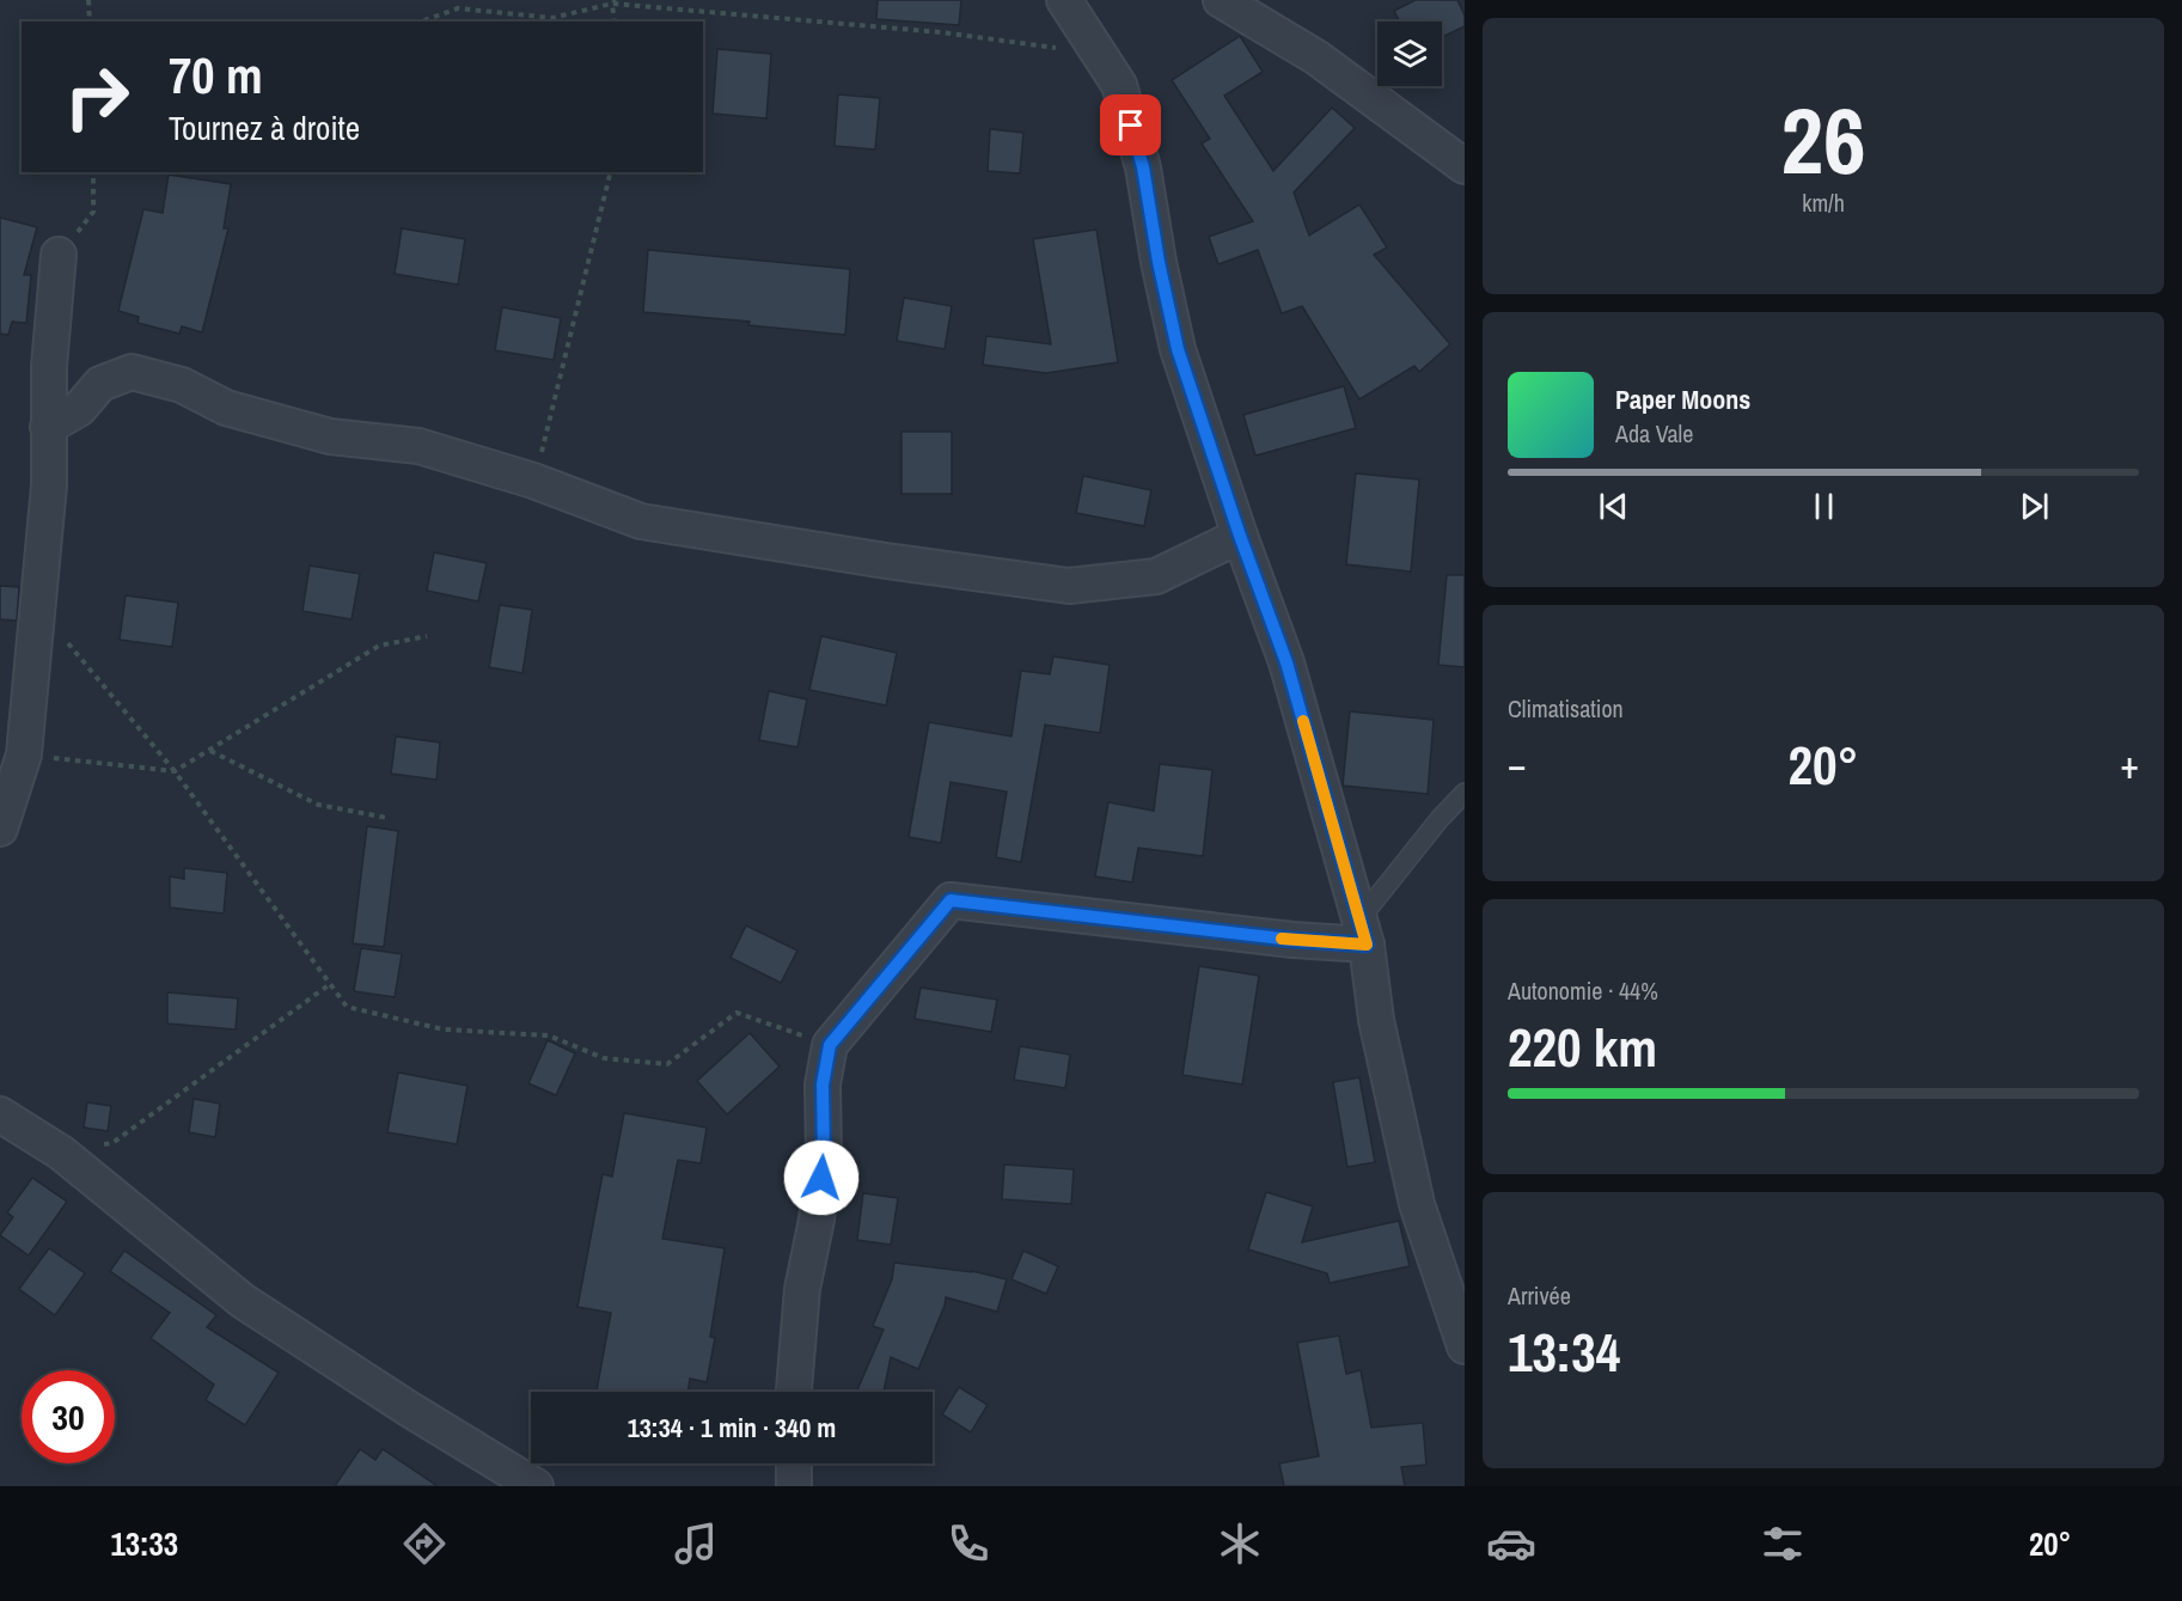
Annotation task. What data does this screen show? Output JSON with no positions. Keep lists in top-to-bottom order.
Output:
{
  "page": {
    "tile": [
      ["26", "km/h"],
      "Climatisation",
      ["Autonomie · 44%", "220 km"],
      ["Arrivée", "13:34"]
    ],
    "turn": ["70 m", "Tournez à droite"],
    "song": ["Paper Moons", "Ada Vale"],
    "heat": ["−", "20°", "+"],
    "limit": "30",
    "trip": "13:34 · 1 min · 340 m",
    "tabs": ["13:33", "20°"]
  }
}
